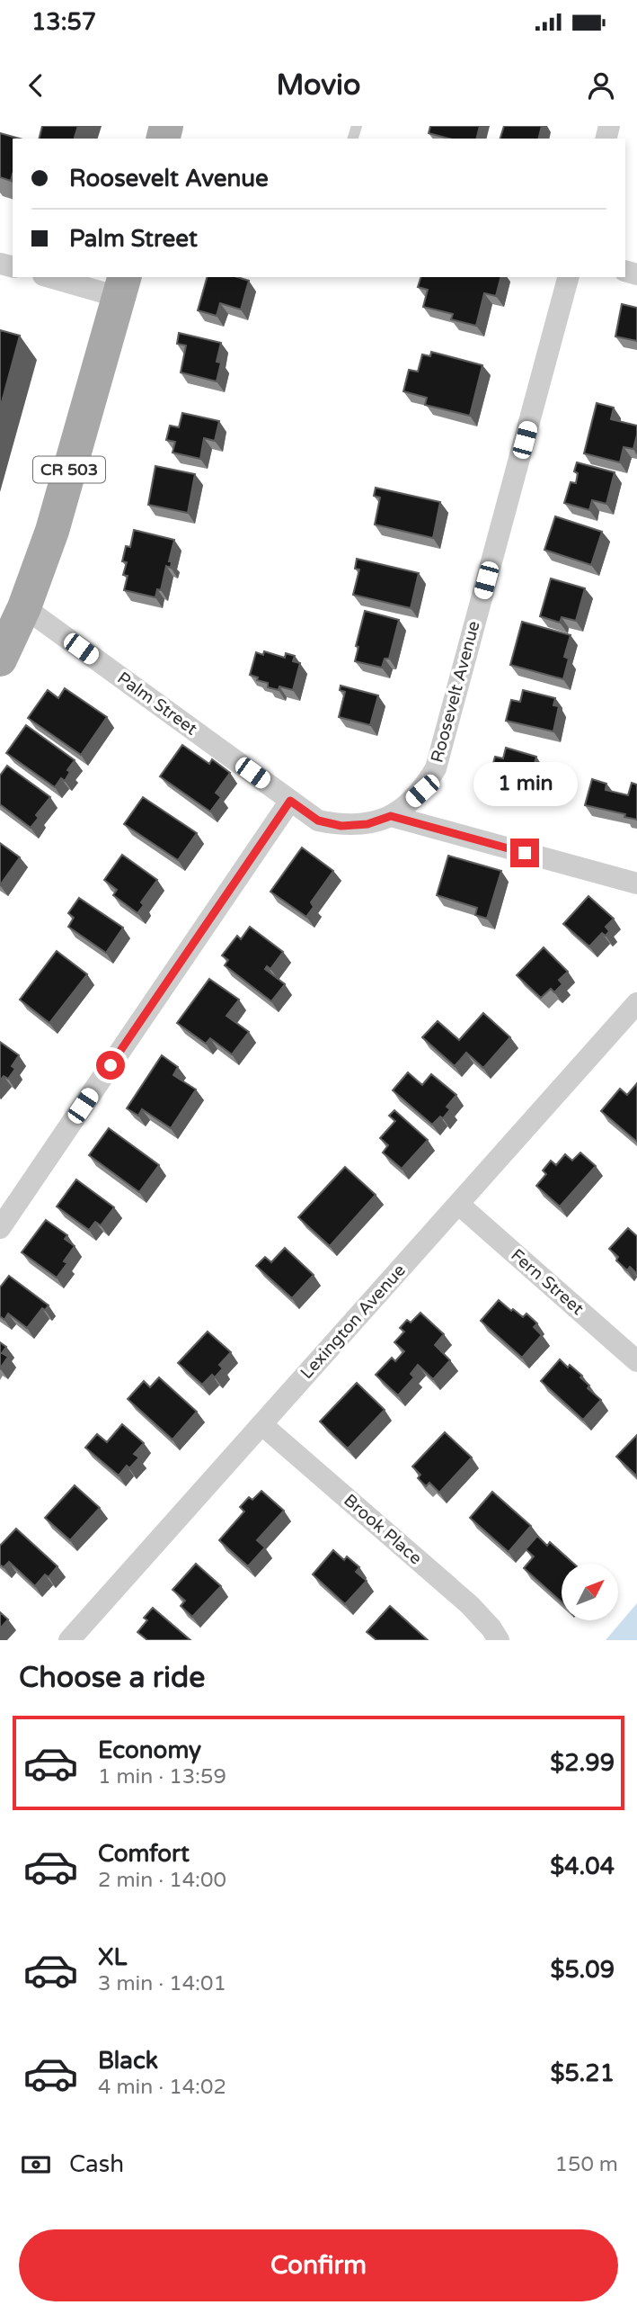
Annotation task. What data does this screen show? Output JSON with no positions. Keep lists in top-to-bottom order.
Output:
{
  "streets": {
    "main road": ["CR 503"],
    "street": [
      "Roosevelt Avenue",
      "Palm Street",
      "Fern Street",
      "Lexington Avenue",
      "Brook Place"
    ]
  },
  "crossings": [
    ["CR 503", "Palm Street"],
    ["Roosevelt Avenue", "Palm Street"],
    ["Fern Street", "Lexington Avenue"],
    ["Lexington Avenue", "Brook Place"]
  ],
  "north": "top right",
  "page": {
    "status": "13:57",
    "header": "Movio",
    "banner": ["Roosevelt Avenue", "Palm Street"],
    "bubble": "1 min",
    "heading": "Choose a ride",
    "list": [
      {
        "name": "Economy",
        "note": "1 min · 13:59",
        "value": "$2.99"
      },
      {
        "name": "Comfort",
        "note": "2 min · 14:00",
        "value": "$4.04"
      },
      {
        "name": "XL",
        "note": "3 min · 14:01",
        "value": "$5.09"
      },
      {
        "name": "Black",
        "note": "4 min · 14:02",
        "value": "$5.21"
      }
    ],
    "pay": ["Cash", "150 m"],
    "buttons": "Confirm"
  }
}
